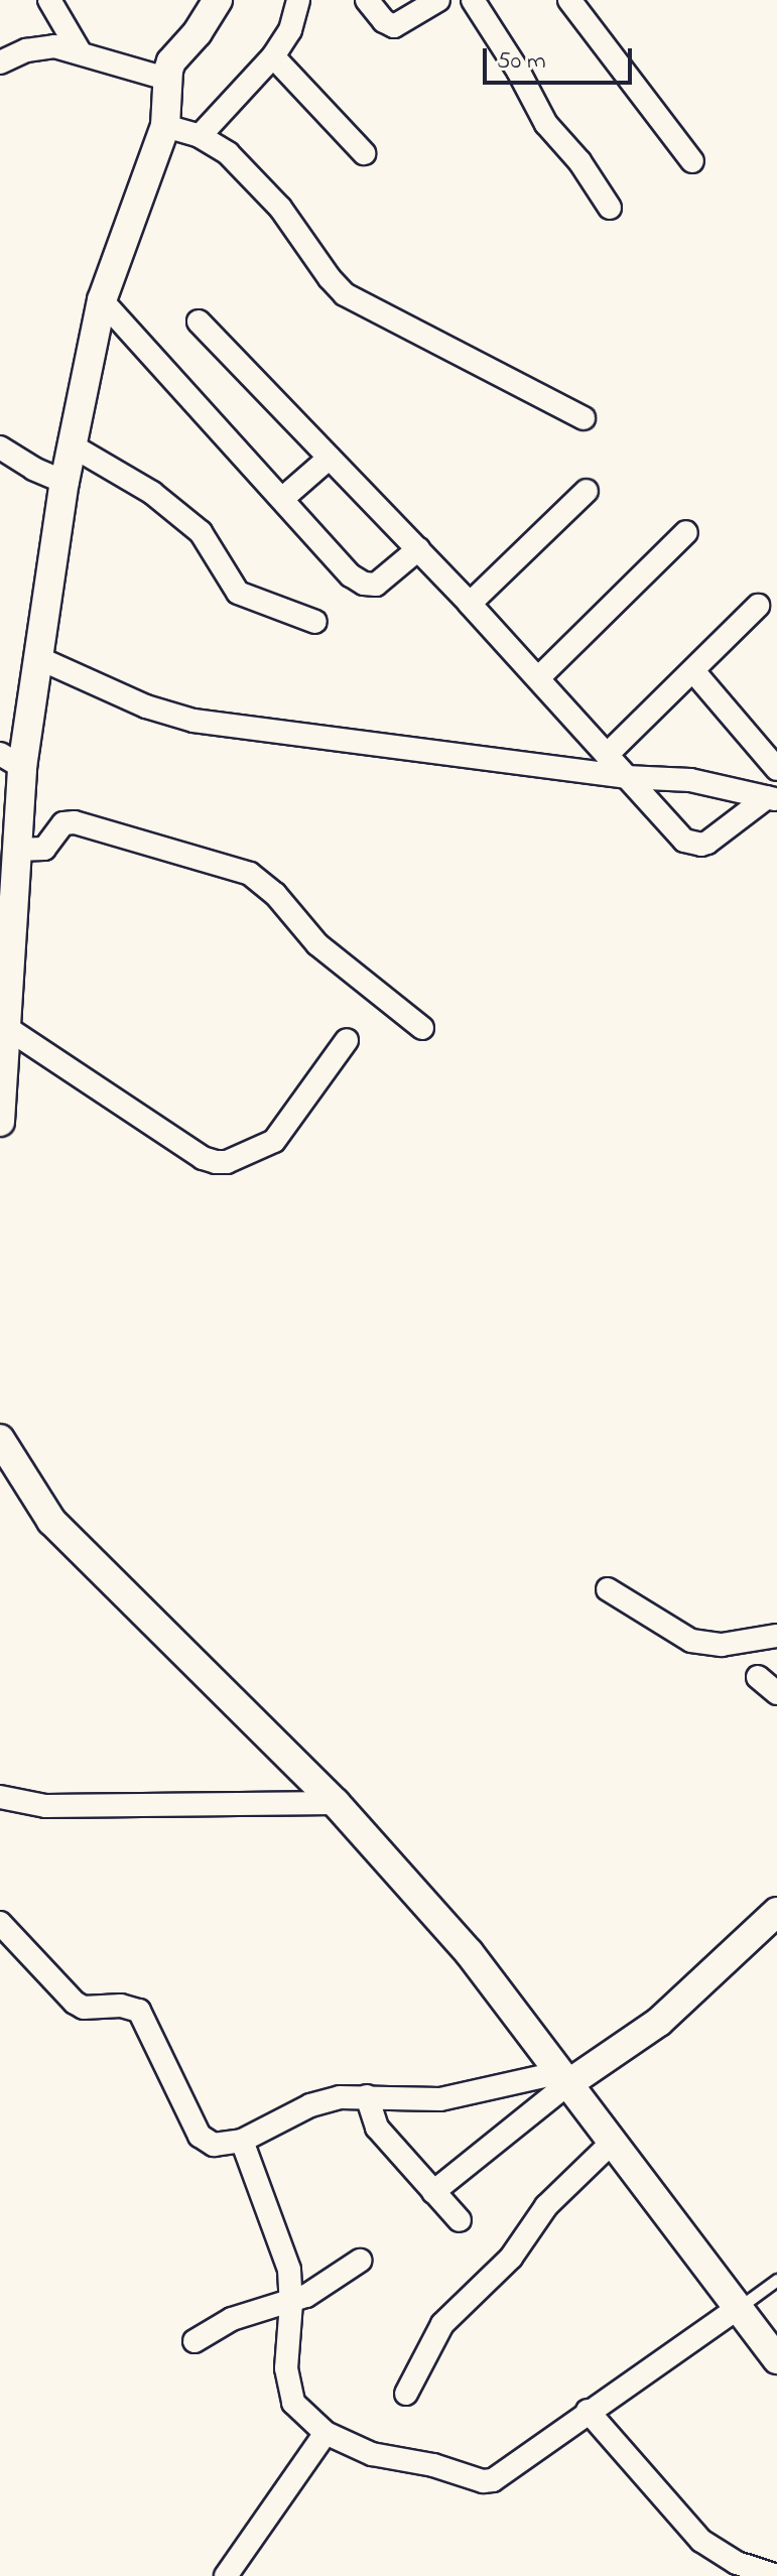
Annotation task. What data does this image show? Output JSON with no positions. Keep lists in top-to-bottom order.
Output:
{
  "scale_bar": "50 m"
}
